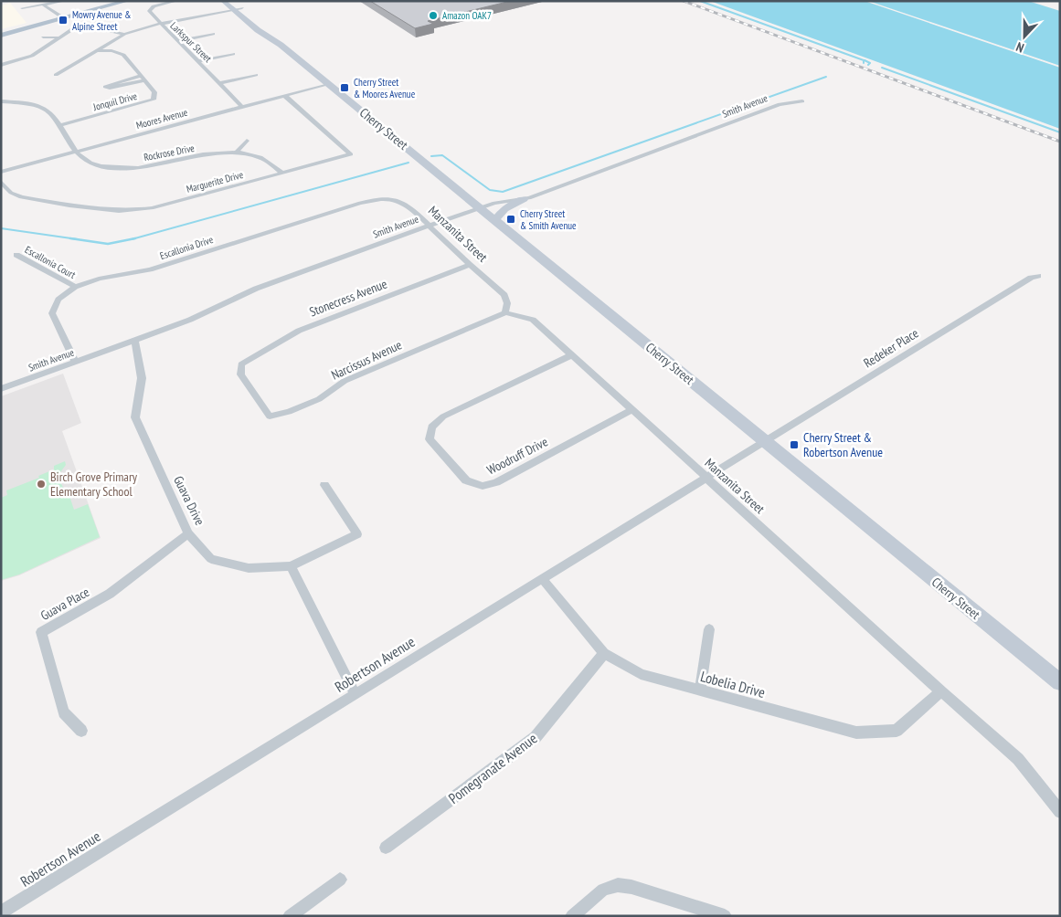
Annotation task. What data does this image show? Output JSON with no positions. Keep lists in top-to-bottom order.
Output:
{
  "streets": {
    "street": [
      "Larkspur Street",
      "Jonquil Drive",
      "Smith Avenue",
      "Moores Avenue",
      "Cherry Street",
      "Rockrose Drive",
      "Marguerite Drive",
      "Manzanita Street",
      "Escallonia Drive",
      "Escallonia Court",
      "Stonecress Avenue",
      "Redeker Place",
      "Narcissus Avenue",
      "Woodruff Drive",
      "Guava Drive",
      "Guava Place",
      "Robertson Avenue",
      "Lobelia Drive",
      "Pomegranate Avenue"
    ]
  },
  "crossings": [
    ["Larkspur Street", "Moores Avenue"],
    ["Jonquil Drive", "Rockrose Drive"],
    ["Smith Avenue", "Cherry Street"],
    ["Smith Avenue", "Manzanita Street"],
    ["Smith Avenue", "Escallonia Drive"],
    ["Smith Avenue", "Guava Drive"],
    ["Moores Avenue", "Cherry Street"],
    ["Moores Avenue", "Rockrose Drive"],
    ["Moores Avenue", "Marguerite Drive"],
    ["Cherry Street", "Redeker Place"],
    ["Cherry Street", "Robertson Avenue"],
    ["Rockrose Drive", "Marguerite Drive"],
    ["Manzanita Street", "Escallonia Drive"],
    ["Manzanita Street", "Stonecress Avenue"],
    ["Manzanita Street", "Narcissus Avenue"],
    ["Manzanita Street", "Woodruff Drive"],
    ["Manzanita Street", "Robertson Avenue"],
    ["Manzanita Street", "Lobelia Drive"],
    ["Escallonia Drive", "Escallonia Court"],
    ["Stonecress Avenue", "Narcissus Avenue"],
    ["Redeker Place", "Robertson Avenue"],
    ["Guava Drive", "Guava Place"],
    ["Robertson Avenue", "Lobelia Drive"],
    ["Lobelia Drive", "Pomegranate Avenue"]
  ],
  "places": {
    "other": ["Amazon OAK7", "Birch Grove Primary Elementary School"],
    "transit": [
      "Mowry Avenue & Alpine Street",
      "Cherry Street & Moores Avenue",
      "Cherry Street & Smith Avenue",
      "Cherry Street & Robertson Avenue"
    ]
  },
  "north": "bottom"
}
